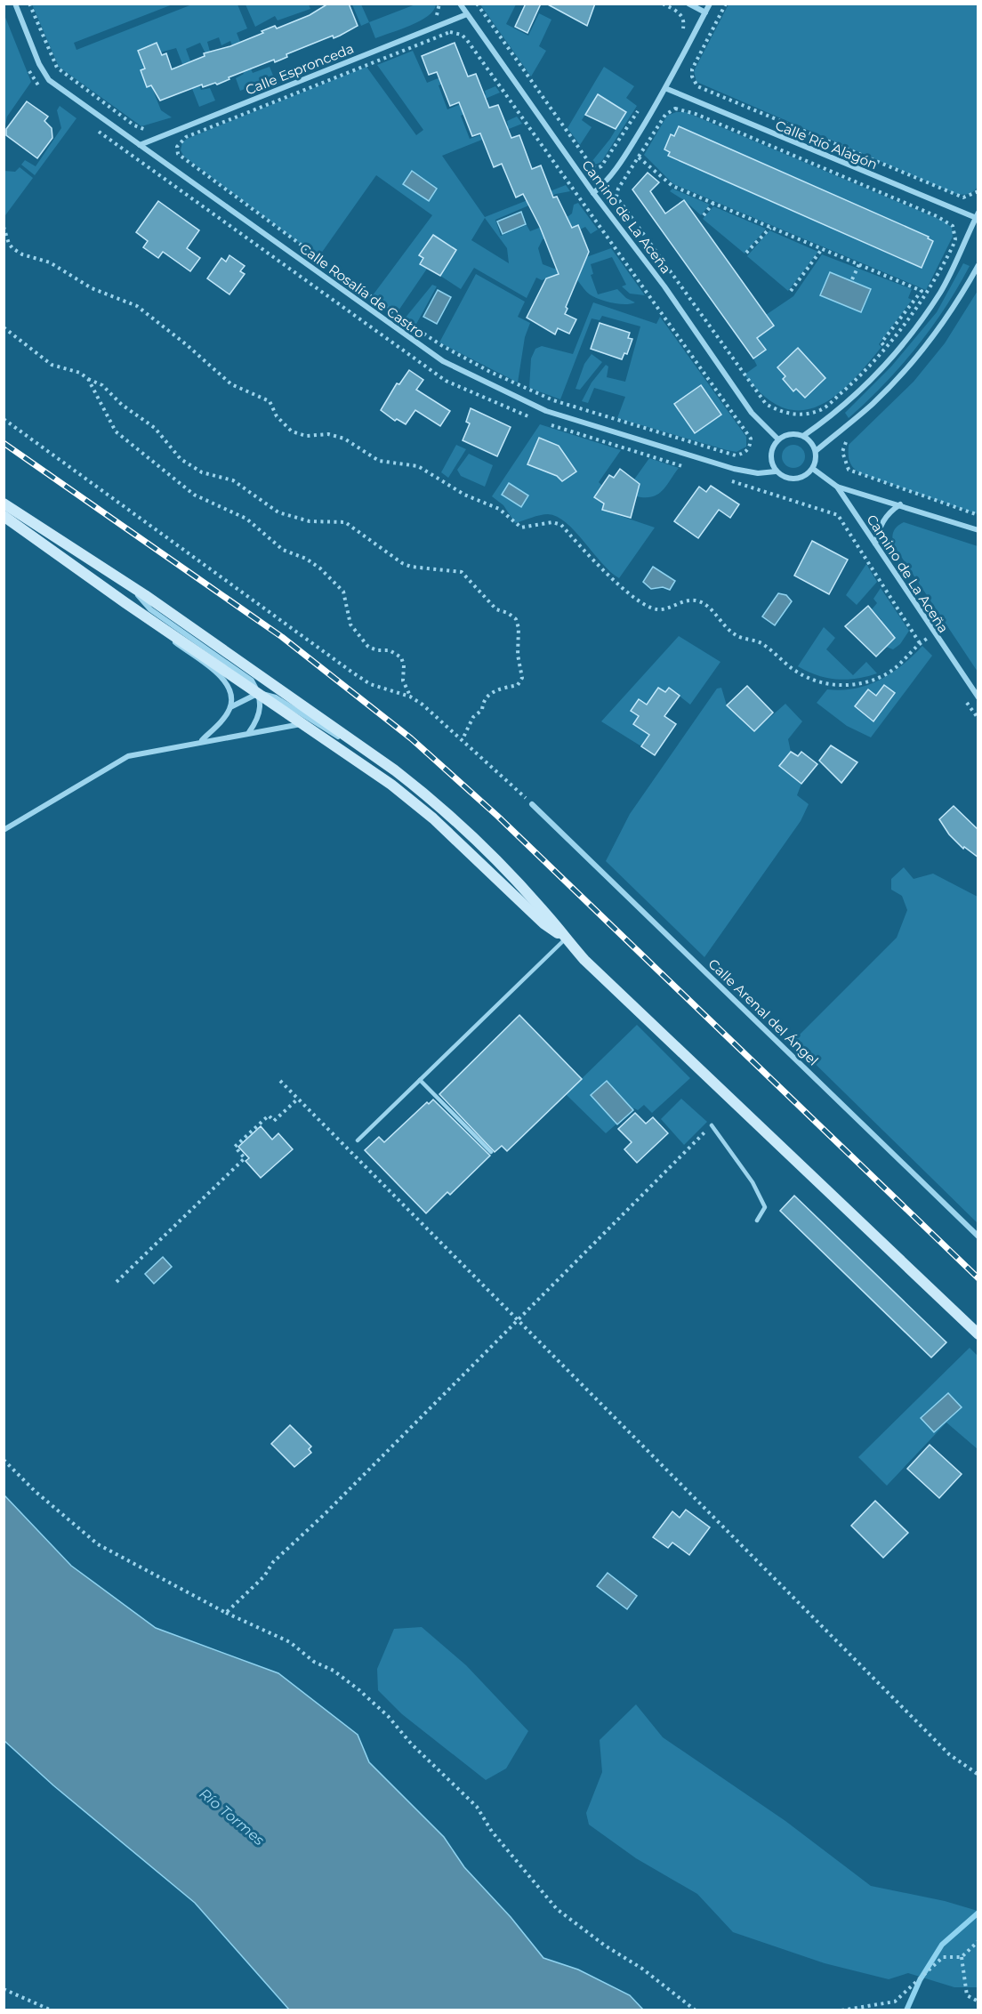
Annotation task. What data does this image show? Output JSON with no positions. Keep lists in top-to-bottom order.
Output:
{
  "streets": {
    "street": [
      "Calle Espronceda",
      "Calle Río Alagón",
      "Camino de La Aceña",
      "Calle Rosalía de Castro",
      "Calle Arenal del Ángel"
    ]
  },
  "crossings": [
    ["Calle Espronceda", "Camino de La Aceña"],
    ["Calle Espronceda", "Calle Rosalía de Castro"],
    ["Camino de La Aceña", "Calle Rosalía de Castro"]
  ],
  "water": ["Río Tormes"]
}
